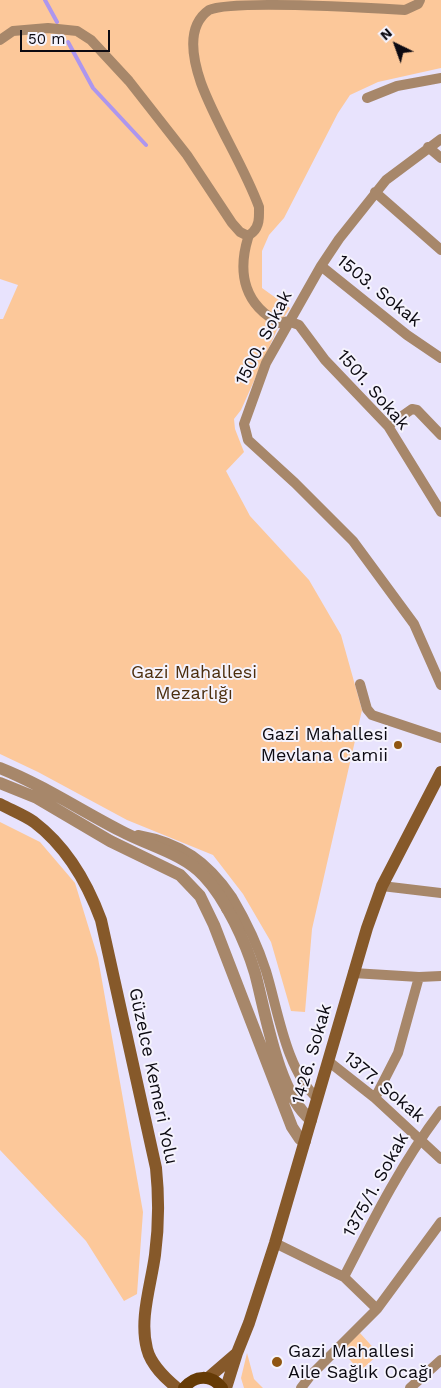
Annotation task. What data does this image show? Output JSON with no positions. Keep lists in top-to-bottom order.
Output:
{
  "streets": {
    "main road": ["1426. Sokak", "Güzelce Kemeri Yolu"],
    "street": [
      "1503. Sokak",
      "1500. Sokak",
      "1501. Sokak",
      "1377. Sokak",
      "1375/1. Sokak"
    ]
  },
  "crossings": [
    ["1503. Sokak", "1500. Sokak"],
    ["1500. Sokak", "1501. Sokak"],
    ["1426. Sokak", "1377. Sokak"],
    ["1377. Sokak", "1375/1. Sokak"]
  ],
  "parks": ["Gazi Mahallesi Mezarlığı"],
  "places": ["Gazi Mahallesi Mevlana Camii", "Gazi Mahallesi Aile Sağlık Ocağı"],
  "scale_bar": "50 m",
  "north": "top left"
}
